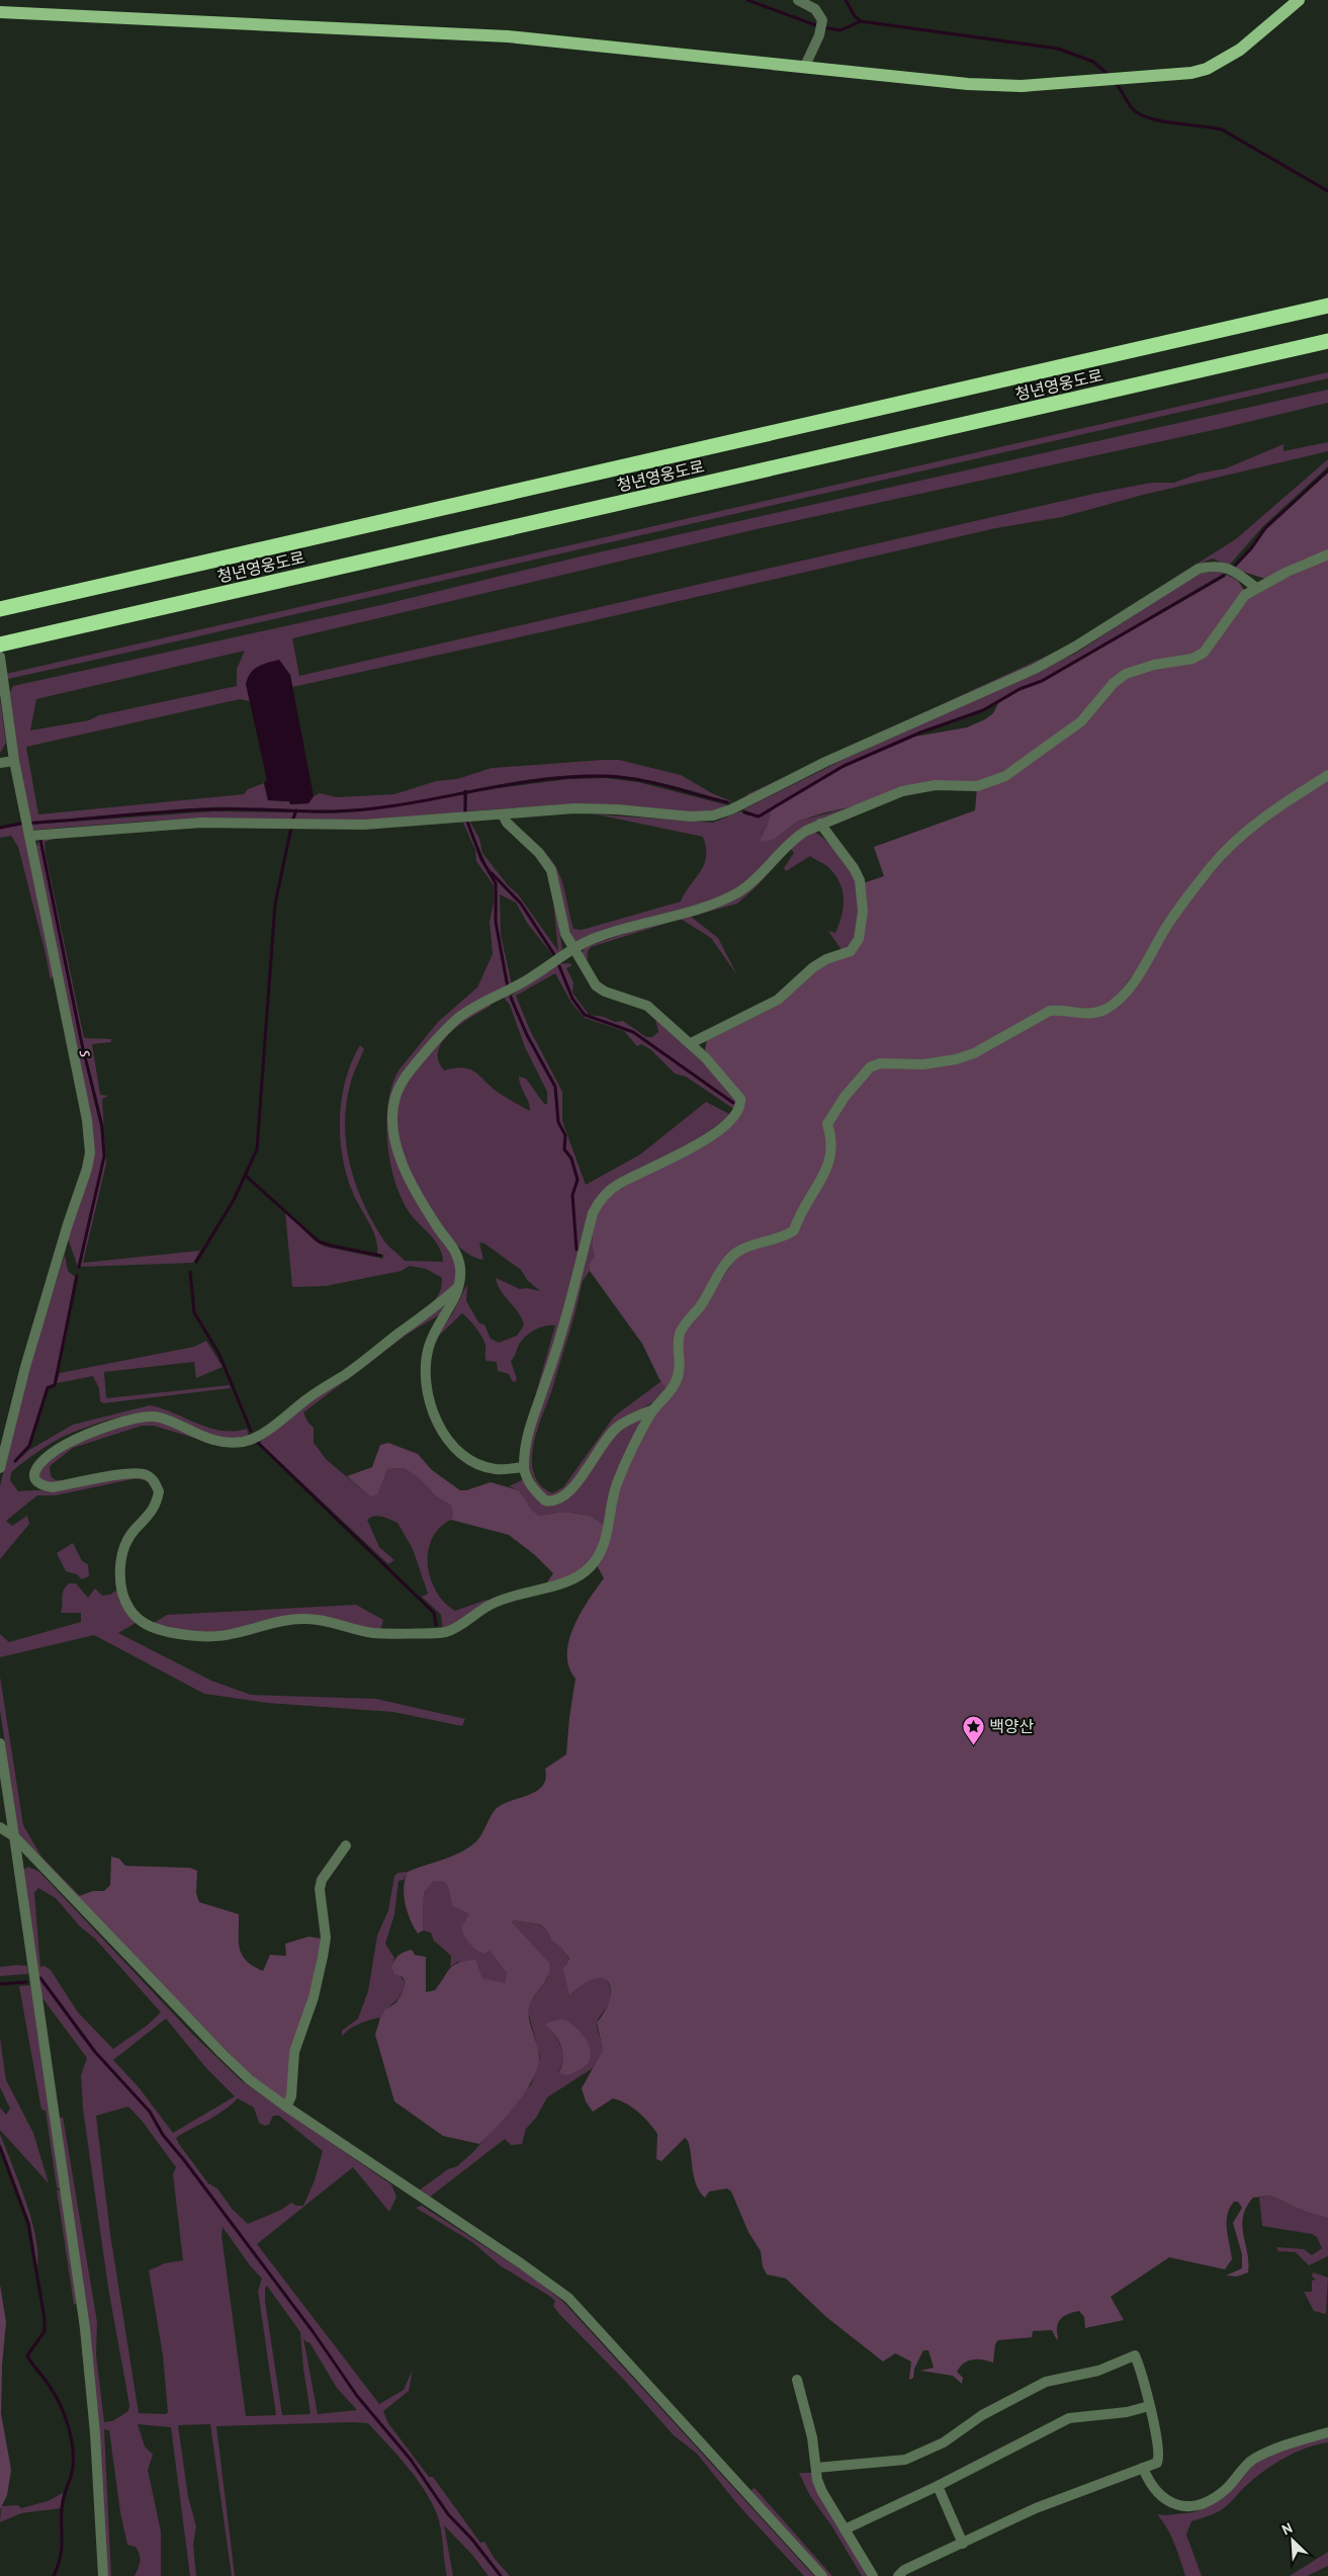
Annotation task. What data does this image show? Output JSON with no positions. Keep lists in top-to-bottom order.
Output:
{
  "streets": {
    "highway": ["청년영웅도로"]
  },
  "water": ["s"],
  "places": {
    "place": ["백양산"]
  },
  "north": "top left"
}
